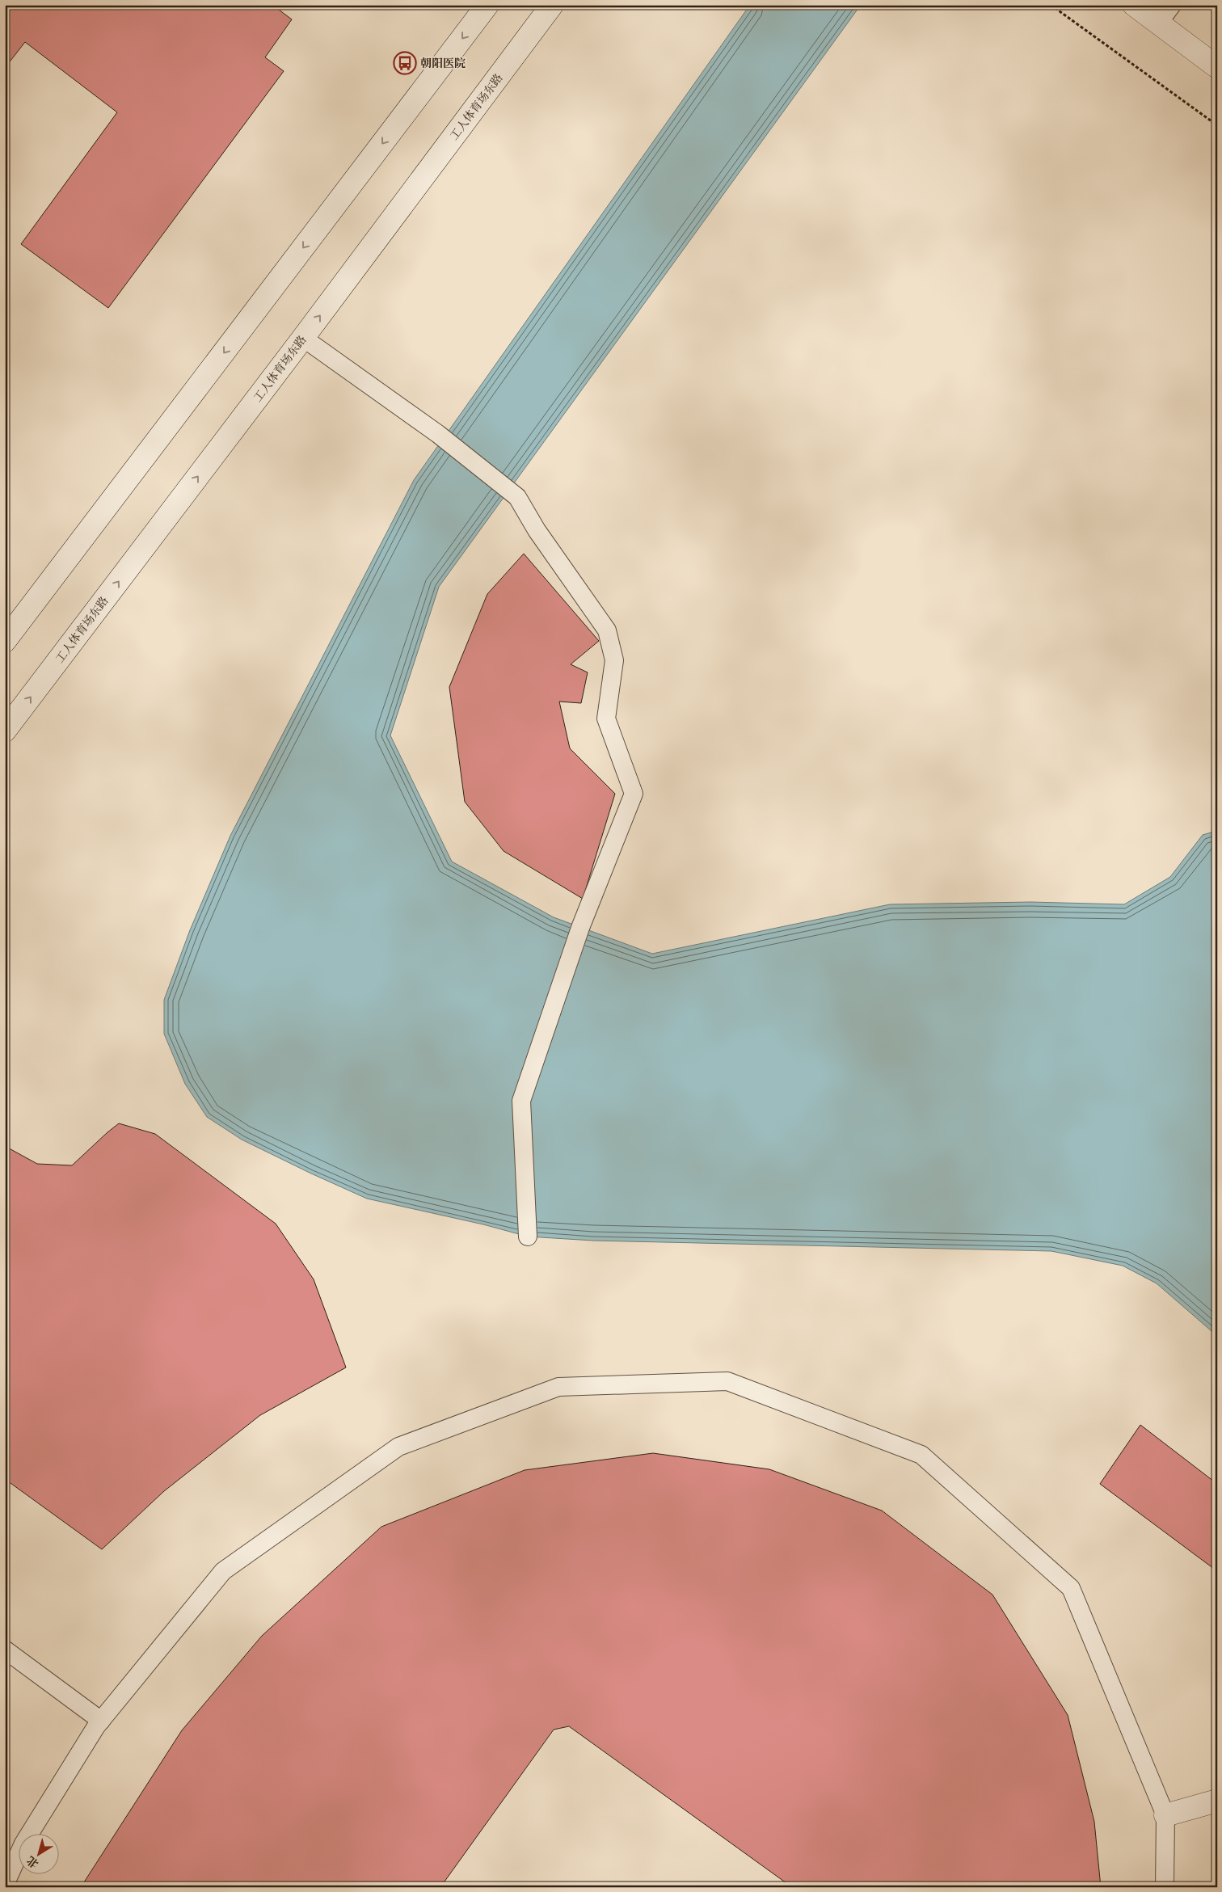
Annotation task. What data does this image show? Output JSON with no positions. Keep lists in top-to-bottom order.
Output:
{
  "streets": {
    "main road": ["工人体育场东路"]
  },
  "places": {
    "bus stop": ["朝阳医院"]
  },
  "north": "bottom left"
}
